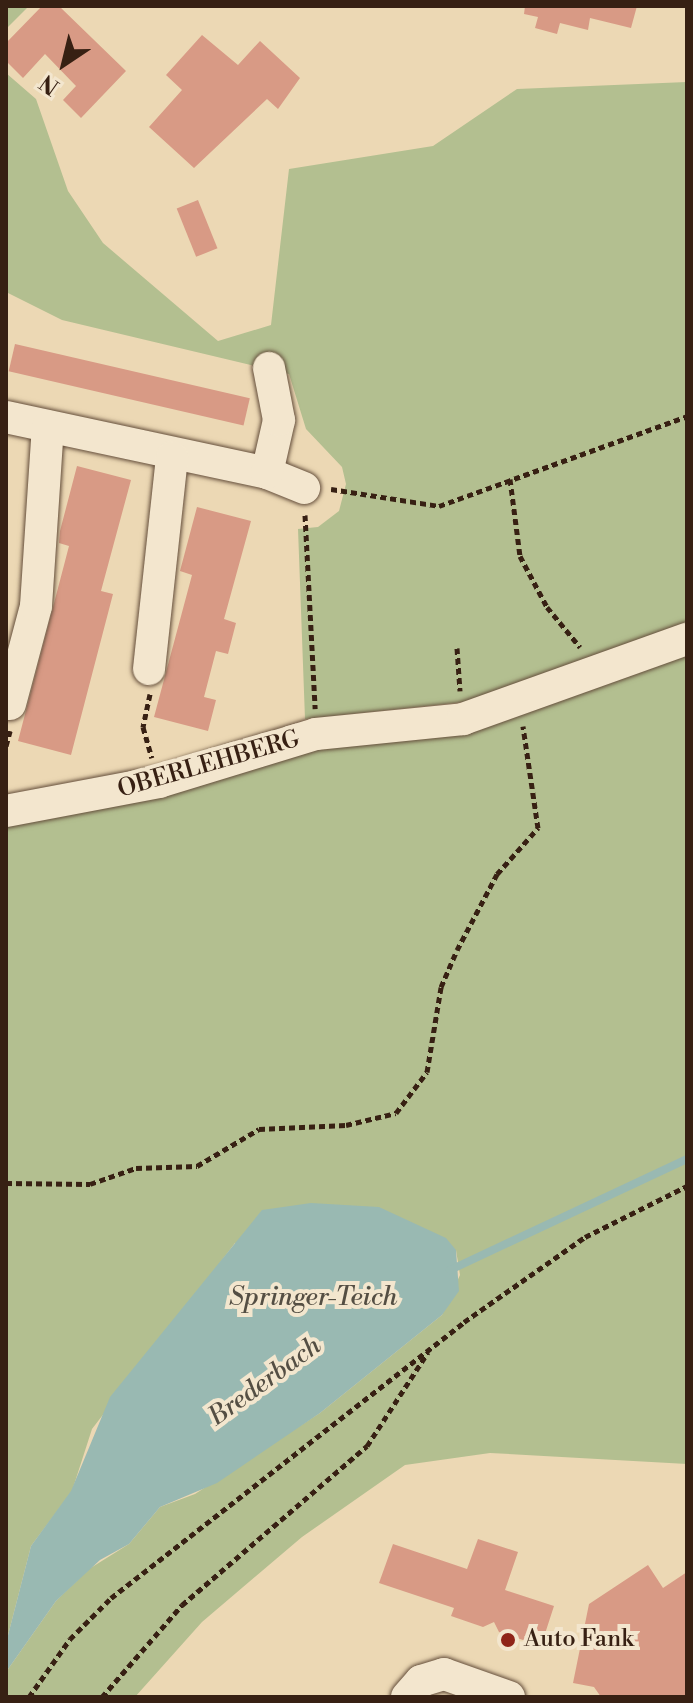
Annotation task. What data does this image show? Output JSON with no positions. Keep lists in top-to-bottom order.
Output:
{
  "streets": {
    "street": ["OBERLEHBERG"]
  },
  "water": ["Springer-Teich", "Brederbach"],
  "places": ["Auto Fank"],
  "north": "bottom left"
}
